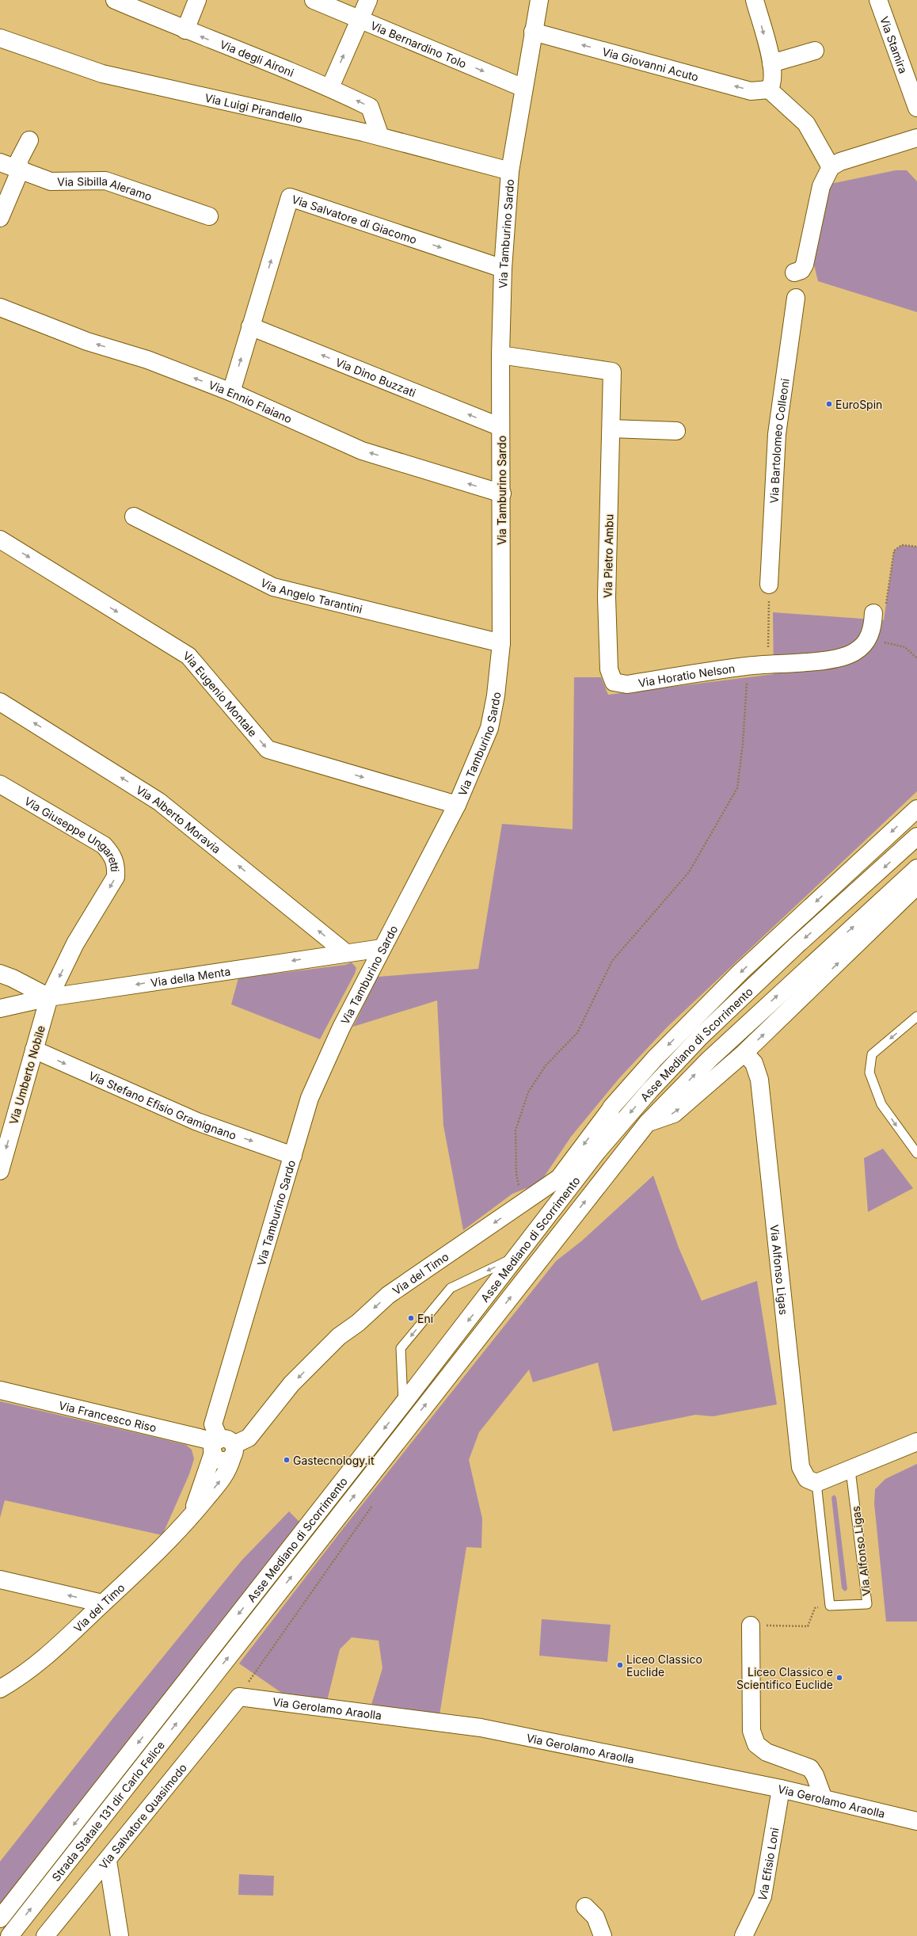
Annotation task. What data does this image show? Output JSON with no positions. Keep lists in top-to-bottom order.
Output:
{
  "streets": {
    "main road": [
      "Via Bernardino Tolo",
      "Via Stamira",
      "Via degli Aironi",
      "Via Giovanni Acuto",
      "Via Luigi Pirandello",
      "Via Sibilla Aleramo",
      "Via Salvatore di Giacomo",
      "Via Tamburino Sardo",
      "Via Dino Buzzati",
      "Via Ennio Flaiano",
      "Via Bartolomeo Colleoni",
      "Via Pietro Ambu",
      "Via Angelo Tarantini",
      "Via Horatio Nelson",
      "Via Eugenio Montale",
      "Via Alberto Moravia",
      "Via Giuseppe Ungaretti",
      "Via della Menta",
      "Asse Mediano di Scorrimento",
      "Via Umberto Nobile",
      "Via Stefano Efisio Gramignano",
      "Via Alfonso Ligas",
      "Via del Timo",
      "Via Francesco Riso",
      "Via Gerolamo Araolla",
      "Strada Statale 131 dir Carlo Felice",
      "Via Salvatore Quasimodo",
      "Via Efisio Loni"
    ]
  },
  "crossings": [
    ["Via Bernardino Tolo", "Via Tamburino Sardo"],
    ["Via degli Aironi", "Via Luigi Pirandello"],
    ["Via Giovanni Acuto", "Via Tamburino Sardo"],
    ["Via Luigi Pirandello", "Via Tamburino Sardo"],
    ["Via Salvatore di Giacomo", "Via Tamburino Sardo"],
    ["Via Salvatore di Giacomo", "Via Dino Buzzati"],
    ["Via Salvatore di Giacomo", "Via Ennio Flaiano"],
    ["Via Tamburino Sardo", "Via Dino Buzzati"],
    ["Via Tamburino Sardo", "Via Ennio Flaiano"],
    ["Via Tamburino Sardo", "Via Pietro Ambu"],
    ["Via Tamburino Sardo", "Via Angelo Tarantini"],
    ["Via Tamburino Sardo", "Via Eugenio Montale"],
    ["Via Tamburino Sardo", "Via della Menta"],
    ["Via Tamburino Sardo", "Via Stefano Efisio Gramignano"],
    ["Via Tamburino Sardo", "Via del Timo"],
    ["Via Tamburino Sardo", "Via Francesco Riso"],
    ["Via Pietro Ambu", "Via Horatio Nelson"],
    ["Via Alberto Moravia", "Via della Menta"],
    ["Via Giuseppe Ungaretti", "Via della Menta"],
    ["Via Giuseppe Ungaretti", "Via Umberto Nobile"],
    ["Via della Menta", "Via Umberto Nobile"],
    ["Asse Mediano di Scorrimento", "Strada Statale 131 dir Carlo Felice"],
    ["Via Umberto Nobile", "Via Stefano Efisio Gramignano"],
    ["Via del Timo", "Via Francesco Riso"],
    ["Via Gerolamo Araolla", "Via Salvatore Quasimodo"],
    ["Via Gerolamo Araolla", "Via Efisio Loni"]
  ],
  "one_way": [
    "Via Bernardino Tolo",
    "Via degli Aironi",
    "Via Giovanni Acuto",
    "Via Dino Buzzati",
    "Via Ennio Flaiano",
    "Via Eugenio Montale",
    "Via Alberto Moravia",
    "Via della Menta",
    "Via Umberto Nobile",
    "Via Stefano Efisio Gramignano"
  ],
  "places": [
    "EuroSpin",
    "Eni",
    "Gastecnology.it",
    "Liceo Classico Euclide",
    "Liceo Classico e Scientifico Euclide"
  ]
}
